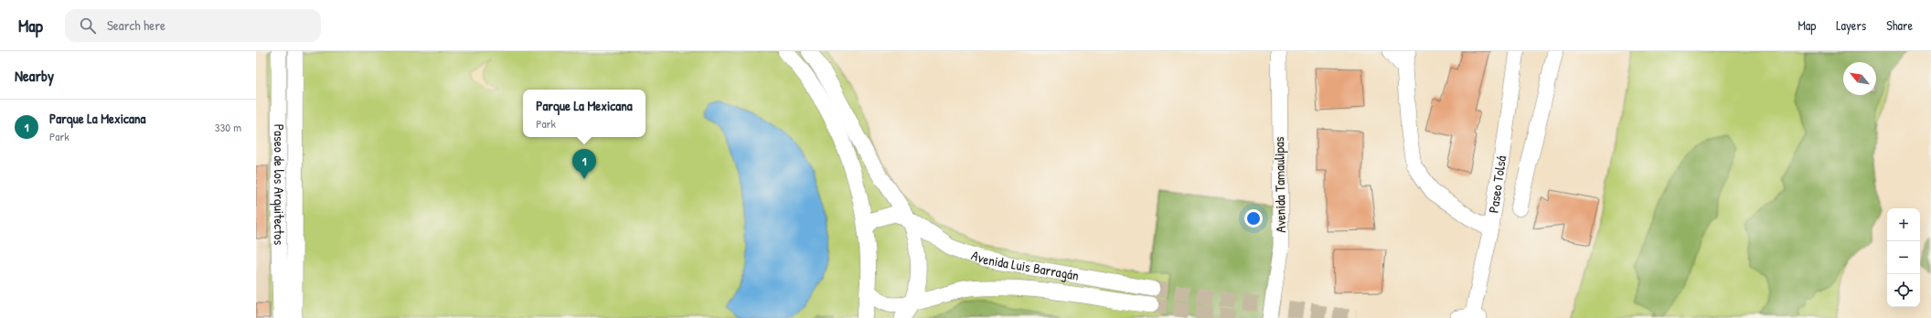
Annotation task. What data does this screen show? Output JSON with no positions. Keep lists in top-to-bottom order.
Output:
{
  "streets": {
    "street": [
      "Paseo de los Arquitectos",
      "Avenida Tamaulipas",
      "Paseo Tolsá",
      "Avenida Luis Barragán"
    ]
  },
  "north": "top left",
  "page": {
    "header": "Map",
    "search": "Search here",
    "nav": ["Map", "Layers", "Share"],
    "heading": "Nearby",
    "popup": ["Parque La Mexicana", "Park"],
    "list": [
      {
        "mark": "1",
        "name": "Parque La Mexicana",
        "note": "Park",
        "value": "330 m"
      }
    ],
    "pins": "1",
    "map_buttons": ["+", "−"]
  }
}
